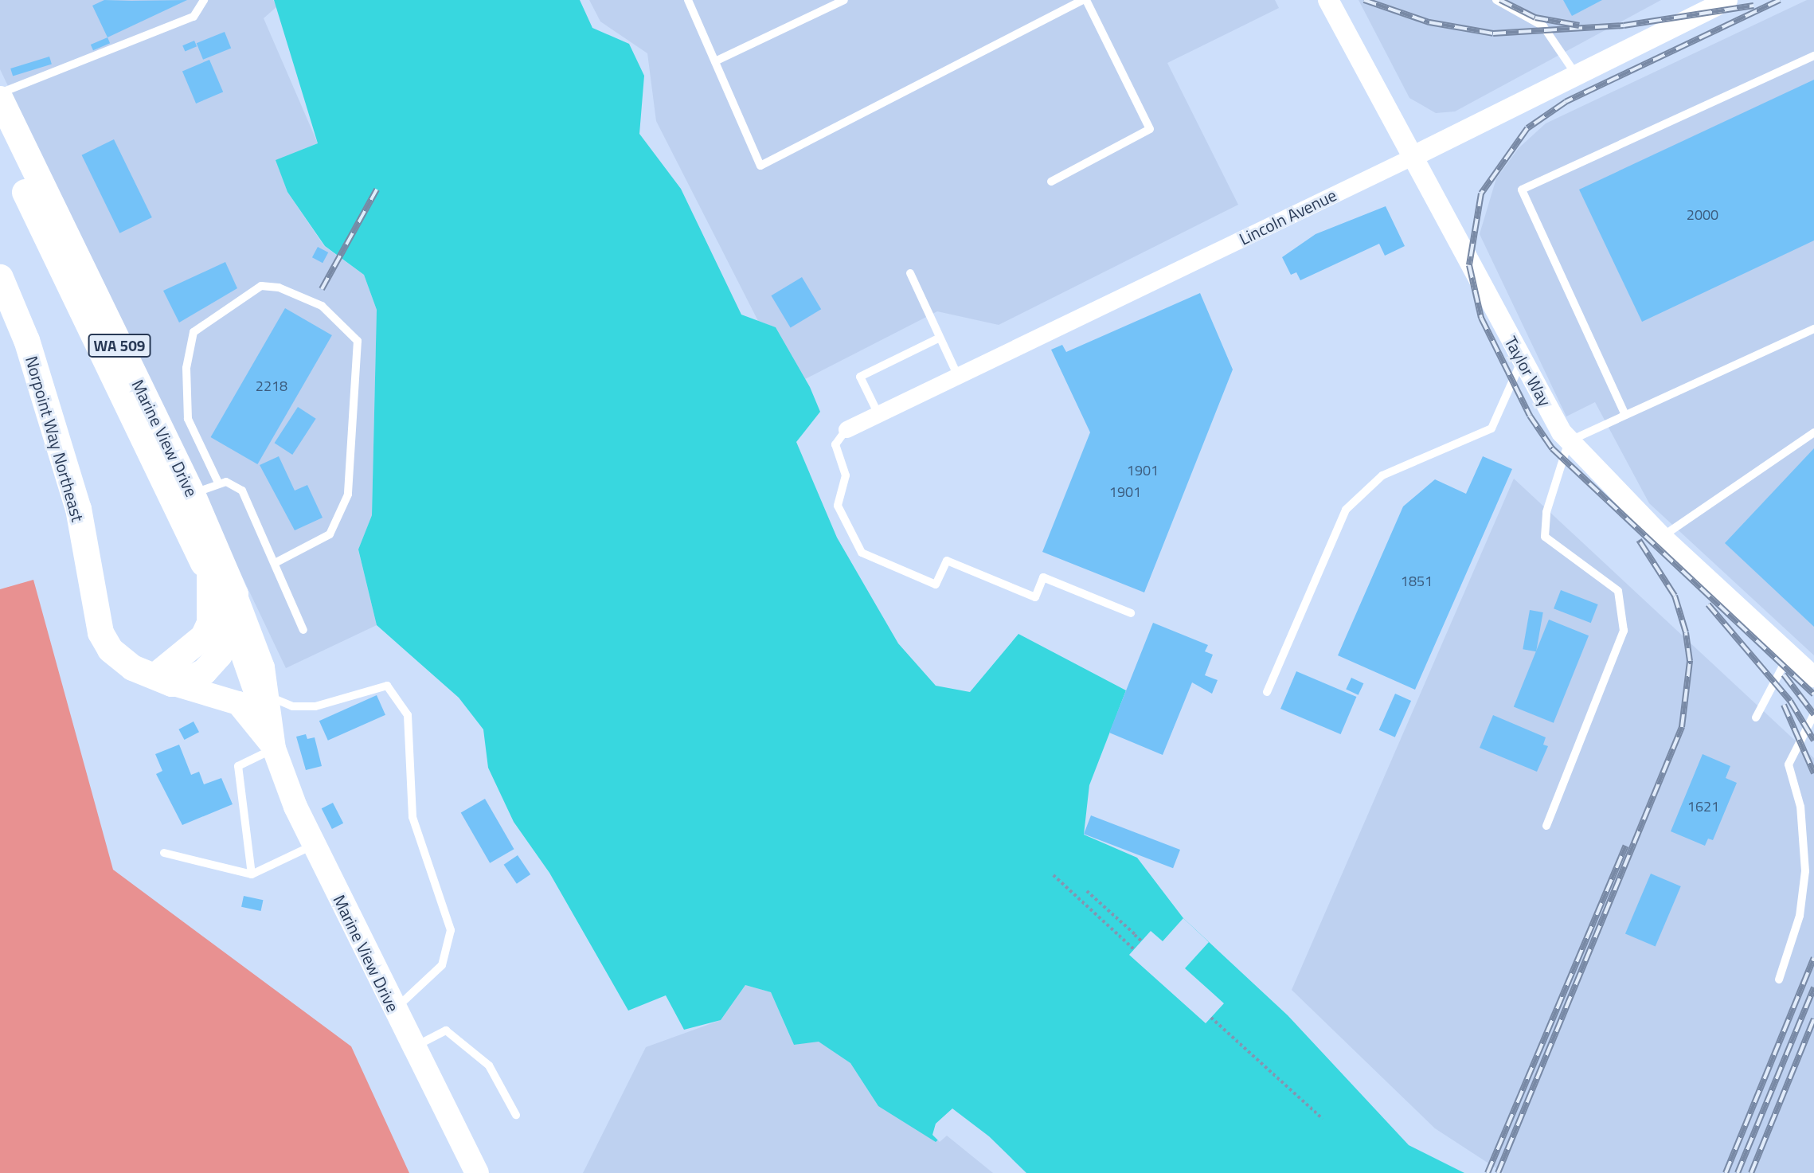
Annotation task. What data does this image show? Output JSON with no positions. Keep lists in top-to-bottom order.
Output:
{
  "streets": {
    "main road": ["WA 509", "Marine View Drive", "Norpoint Way Northeast"],
    "street": ["Lincoln Avenue", "Taylor Way"]
  },
  "crossings": [
    ["Lincoln Avenue", "Taylor Way"]
  ],
  "house_numbers": [
    "2000",
    "2218",
    "1901",
    "1901",
    "1851",
    "1621"
  ]
}
